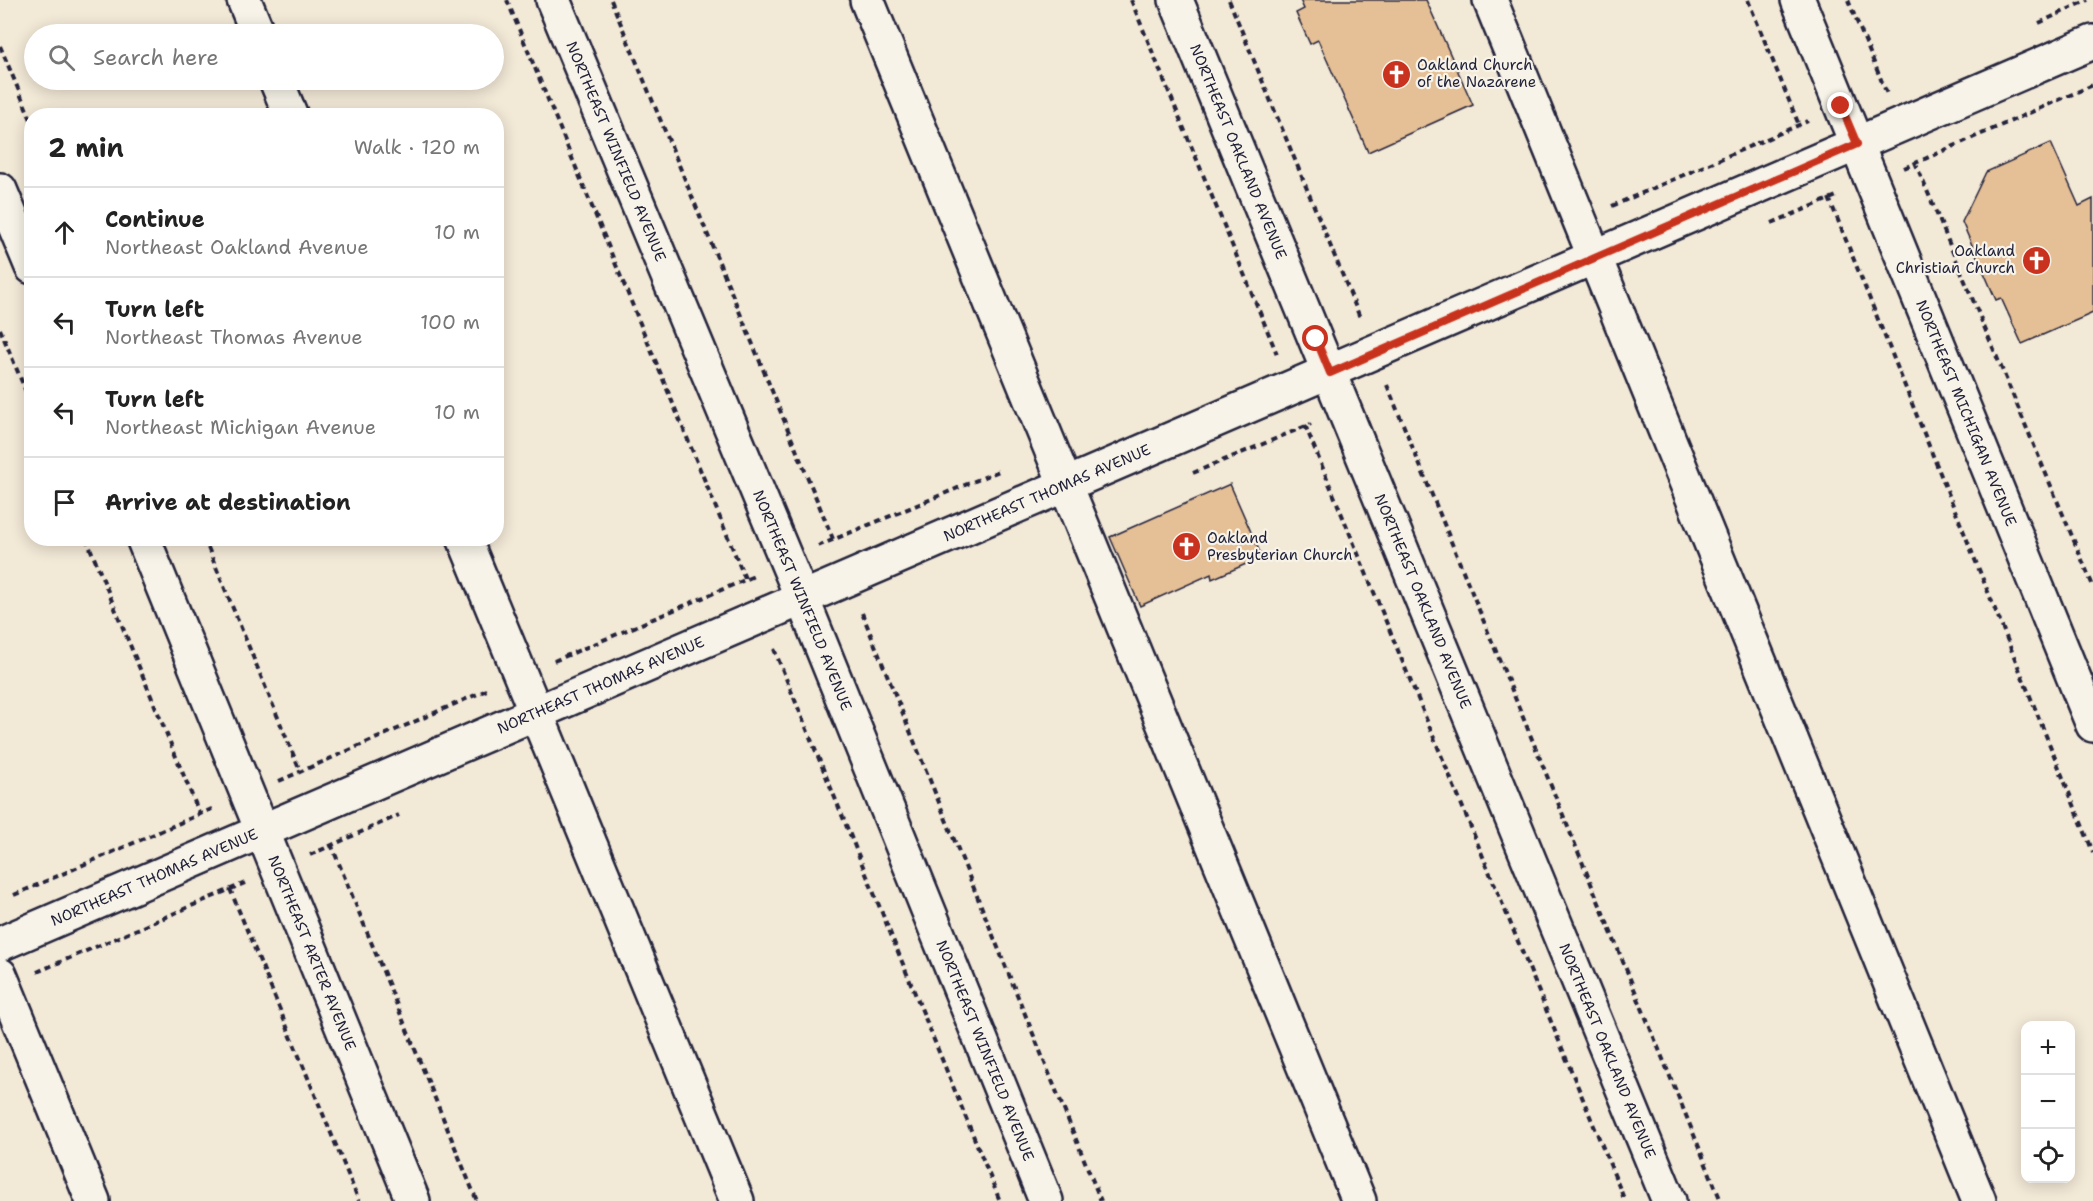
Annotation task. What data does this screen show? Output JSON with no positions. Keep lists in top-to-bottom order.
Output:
{
  "streets": {
    "street": [
      "NORTHEAST WINFIELD AVENUE",
      "NORTHEAST OAKLAND AVENUE",
      "NORTHEAST MICHIGAN AVENUE",
      "NORTHEAST THOMAS AVENUE",
      "NORTHEAST ARTER AVENUE"
    ]
  },
  "crossings": [
    ["NORTHEAST WINFIELD AVENUE", "NORTHEAST THOMAS AVENUE"],
    ["NORTHEAST OAKLAND AVENUE", "NORTHEAST THOMAS AVENUE"],
    ["NORTHEAST MICHIGAN AVENUE", "NORTHEAST THOMAS AVENUE"],
    ["NORTHEAST THOMAS AVENUE", "NORTHEAST ARTER AVENUE"]
  ],
  "places": {
    "church": ["Oakland Church of the Nazarene", "Oakland Christian Church", "Oakland Presbyterian Church"]
  },
  "page": {
    "search": "Search here",
    "heading": ["2 min", "Walk · 120 m"],
    "list": [
      ["Continue", "Northeast Oakland Avenue", "10 m"],
      ["Turn left", "Northeast Thomas Avenue", "100 m"],
      ["Turn left", "Northeast Michigan Avenue", "10 m"],
      "Arrive at destination"
    ],
    "map_buttons": ["+", "−"]
  }
}
